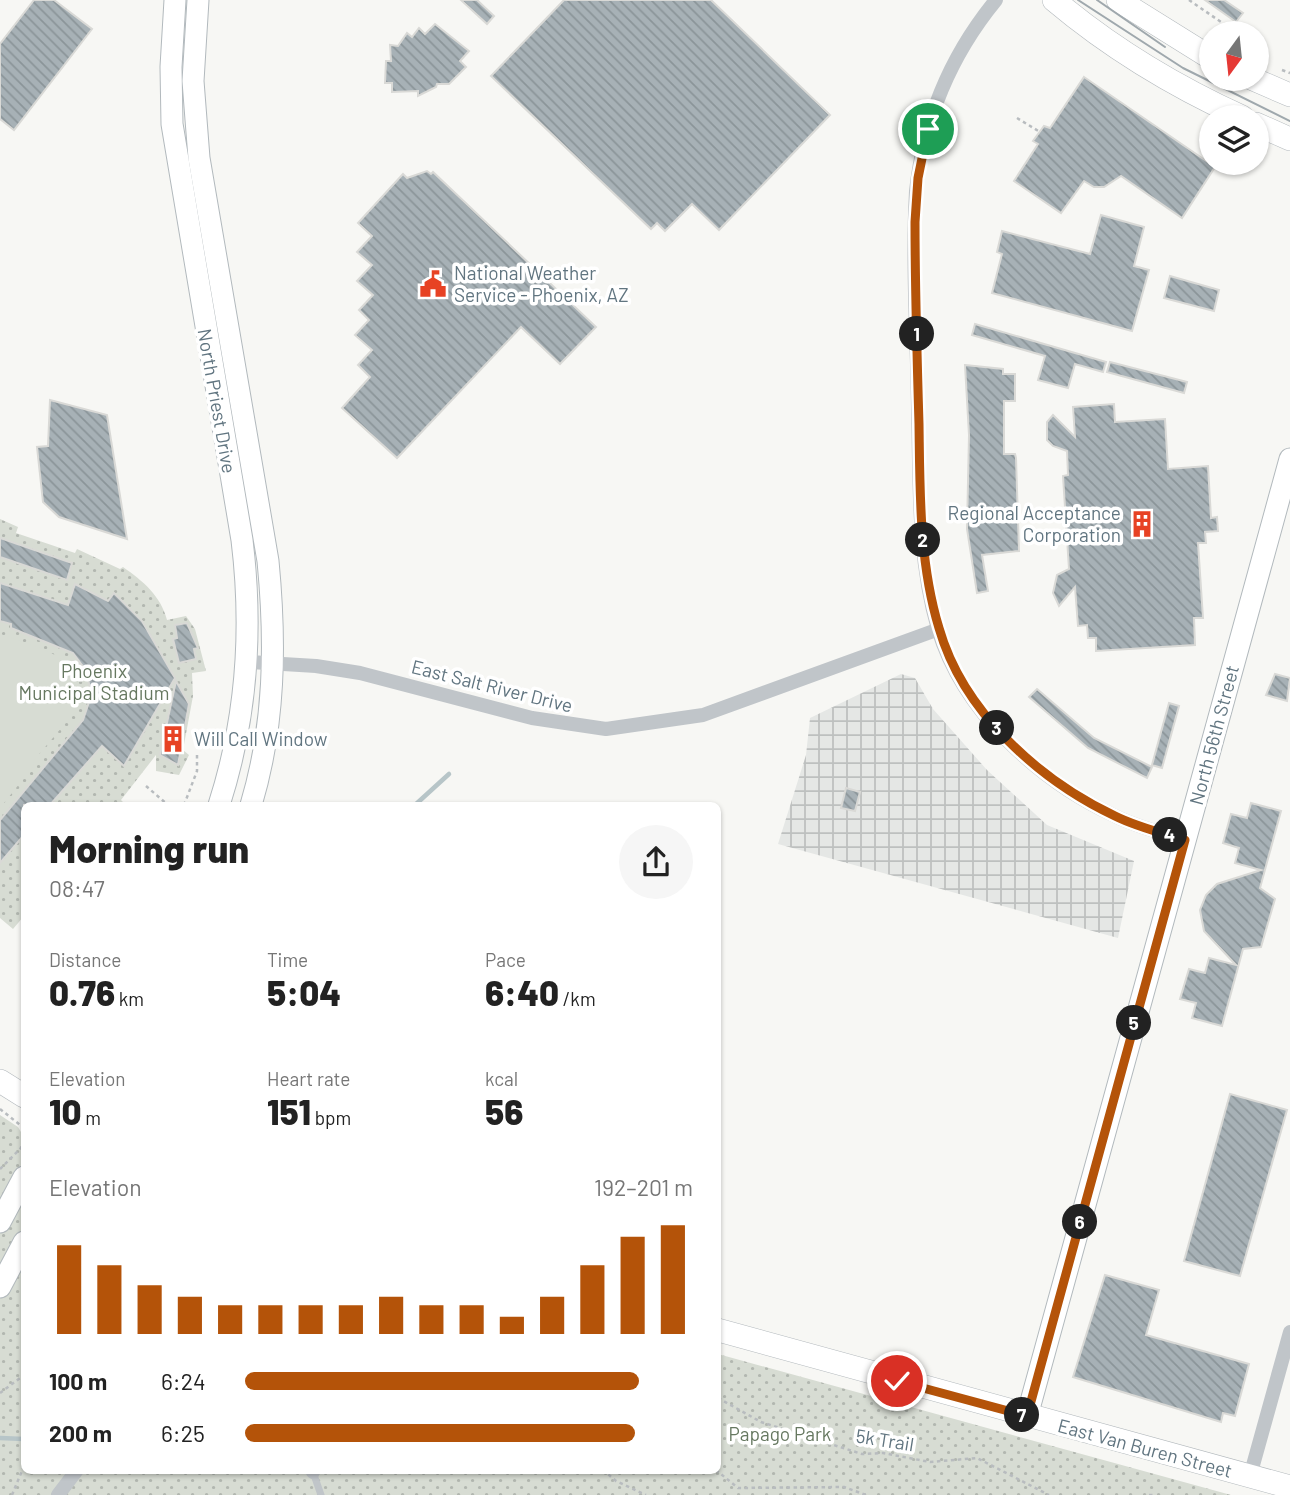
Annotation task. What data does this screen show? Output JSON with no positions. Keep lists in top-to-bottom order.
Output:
{
  "streets": {
    "main road": ["North Priest Drive", "North 56th Street", "East Van Buren Street"],
    "street": ["East Salt River Drive"],
    "path": ["5k Trail"]
  },
  "crossings": [
    ["North Priest Drive", "East Salt River Drive"],
    ["North 56th Street", "East Van Buren Street"]
  ],
  "parks": ["Phoenix Municipal Stadium", "Papago Park"],
  "places": {
    "public building": ["National Weather Service - Phoenix, AZ"],
    "building": ["Regional Acceptance Corporation", "Will Call Window"]
  },
  "north": "bottom",
  "page": {
    "pins": [
      "1",
      "2",
      "3",
      "4",
      "5",
      "6",
      "7"
    ],
    "heading": ["Morning run", "08:47"],
    "stats": [
      ["Distance", "0.76 km"],
      ["Time", "5:04"],
      ["Pace", "6:40 /km"],
      ["Elevation", "10 m"],
      ["Heart rate", "151 bpm"],
      ["kcal", "56"]
    ],
    "chart": ["Elevation", "192–201 m"],
    "list": [
      {
        "name": "100 m",
        "note": "6:24"
      },
      {
        "name": "200 m",
        "note": "6:25"
      }
    ]
  }
}
